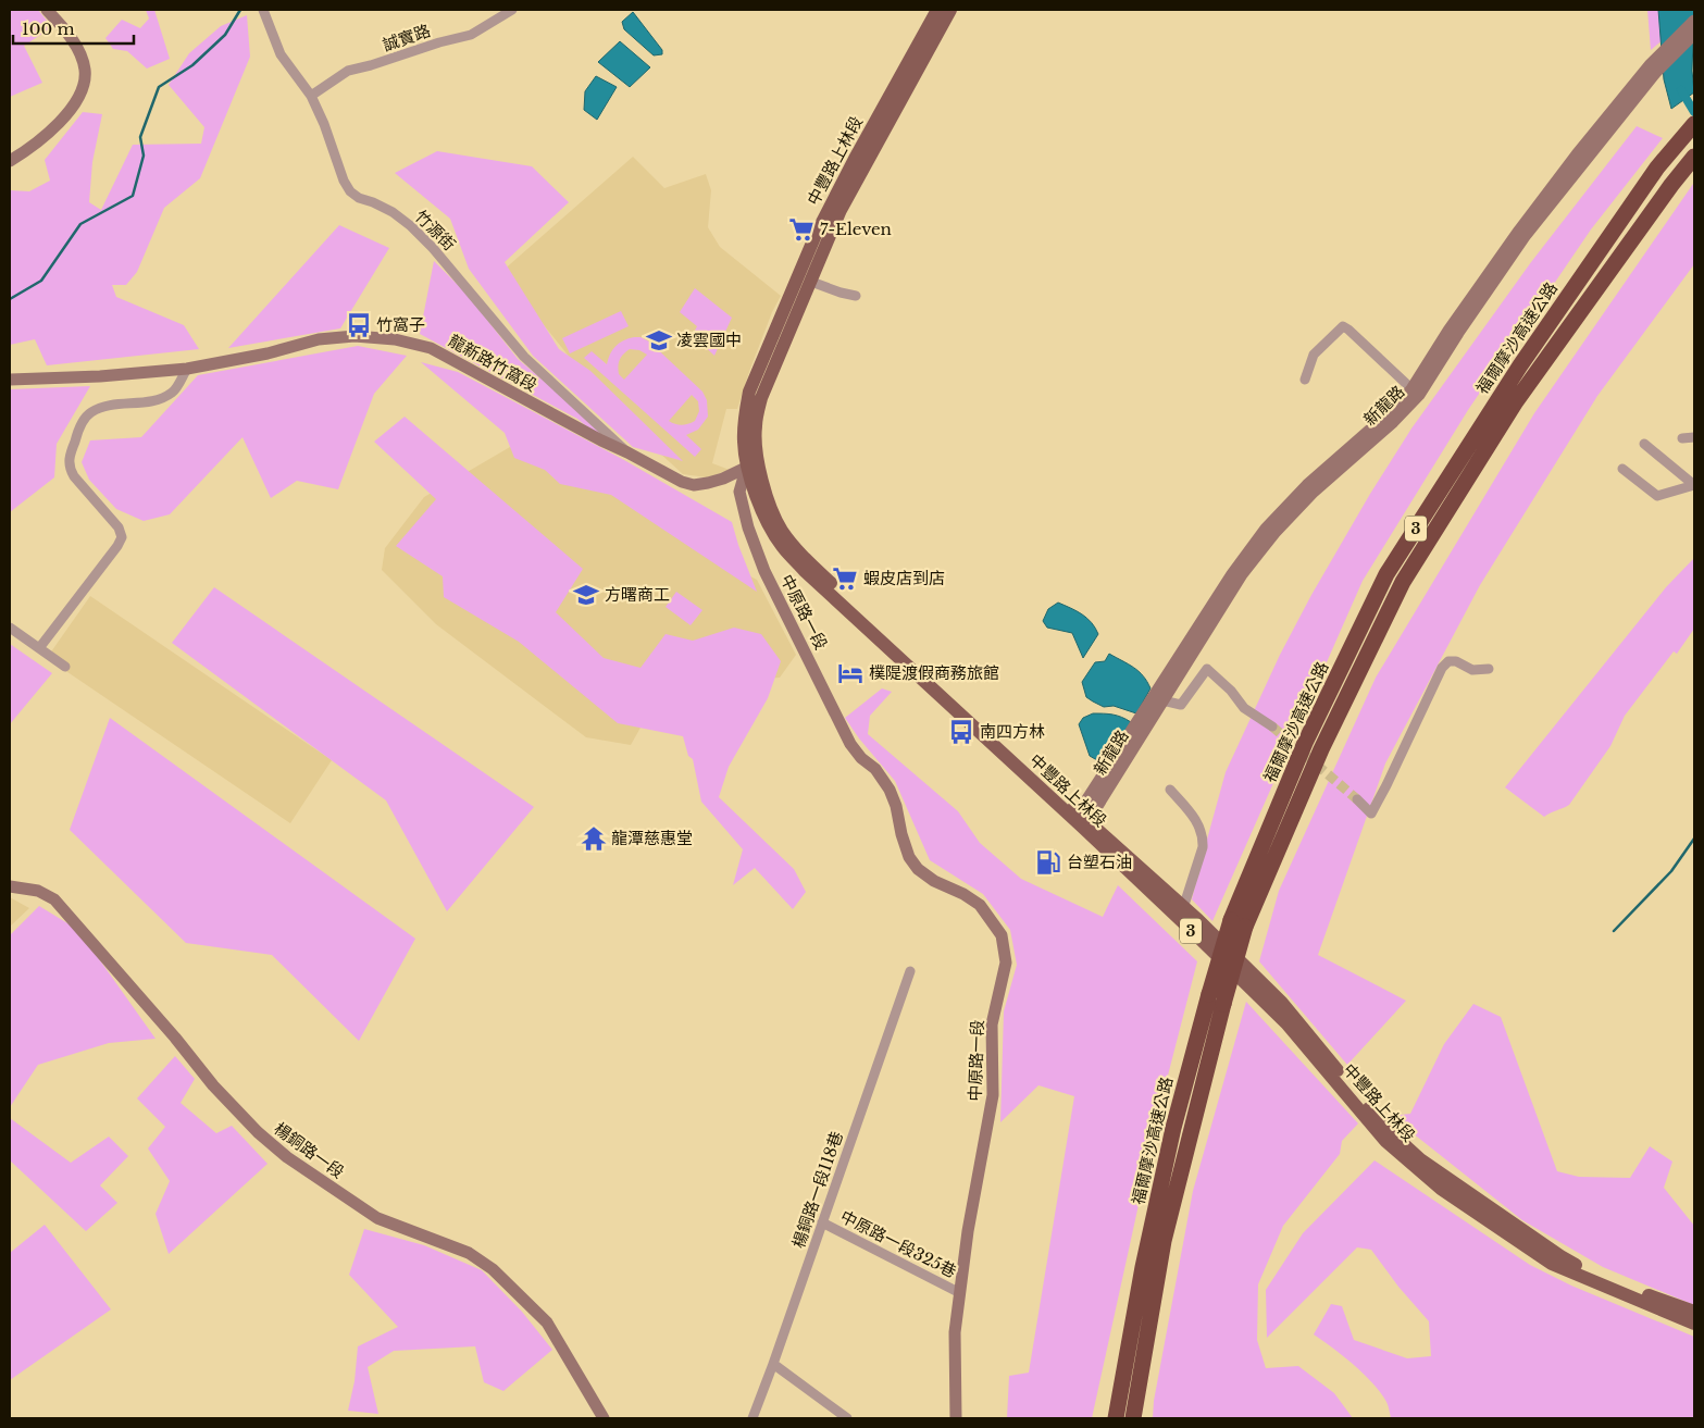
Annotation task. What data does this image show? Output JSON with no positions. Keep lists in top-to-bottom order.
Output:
{
  "streets": {
    "highway": ["福爾摩沙高速公路", "3"],
    "main road": ["中豐路上林段"],
    "street": [
      "誠實路",
      "竹源街",
      "龍新路竹窩段",
      "新龍路",
      "中原路一段",
      "楊銅路一段",
      "楊銅路一段118巷",
      "中原路一段325巷"
    ]
  },
  "crossings": [
    ["誠實路", "竹源街"],
    ["中豐路上林段", "龍新路竹窩段"],
    ["中豐路上林段", "新龍路"],
    ["中豐路上林段", "中原路一段"],
    ["竹源街", "龍新路竹窩段"],
    ["龍新路竹窩段", "中原路一段"],
    ["中原路一段", "中原路一段325巷"],
    ["楊銅路一段118巷", "中原路一段325巷"]
  ],
  "places": {
    "supermarket": ["7-Eleven", "蝦皮店到店"],
    "bus stop": ["竹窩子", "南四方林"],
    "school or university": ["凌雲國中", "方曙商工"],
    "hotel": ["樸隄渡假商務旅館"],
    "temple": ["龍潭慈惠堂"],
    "fuel station": ["台塑石油"]
  },
  "scale_bar": "100 m"
}
